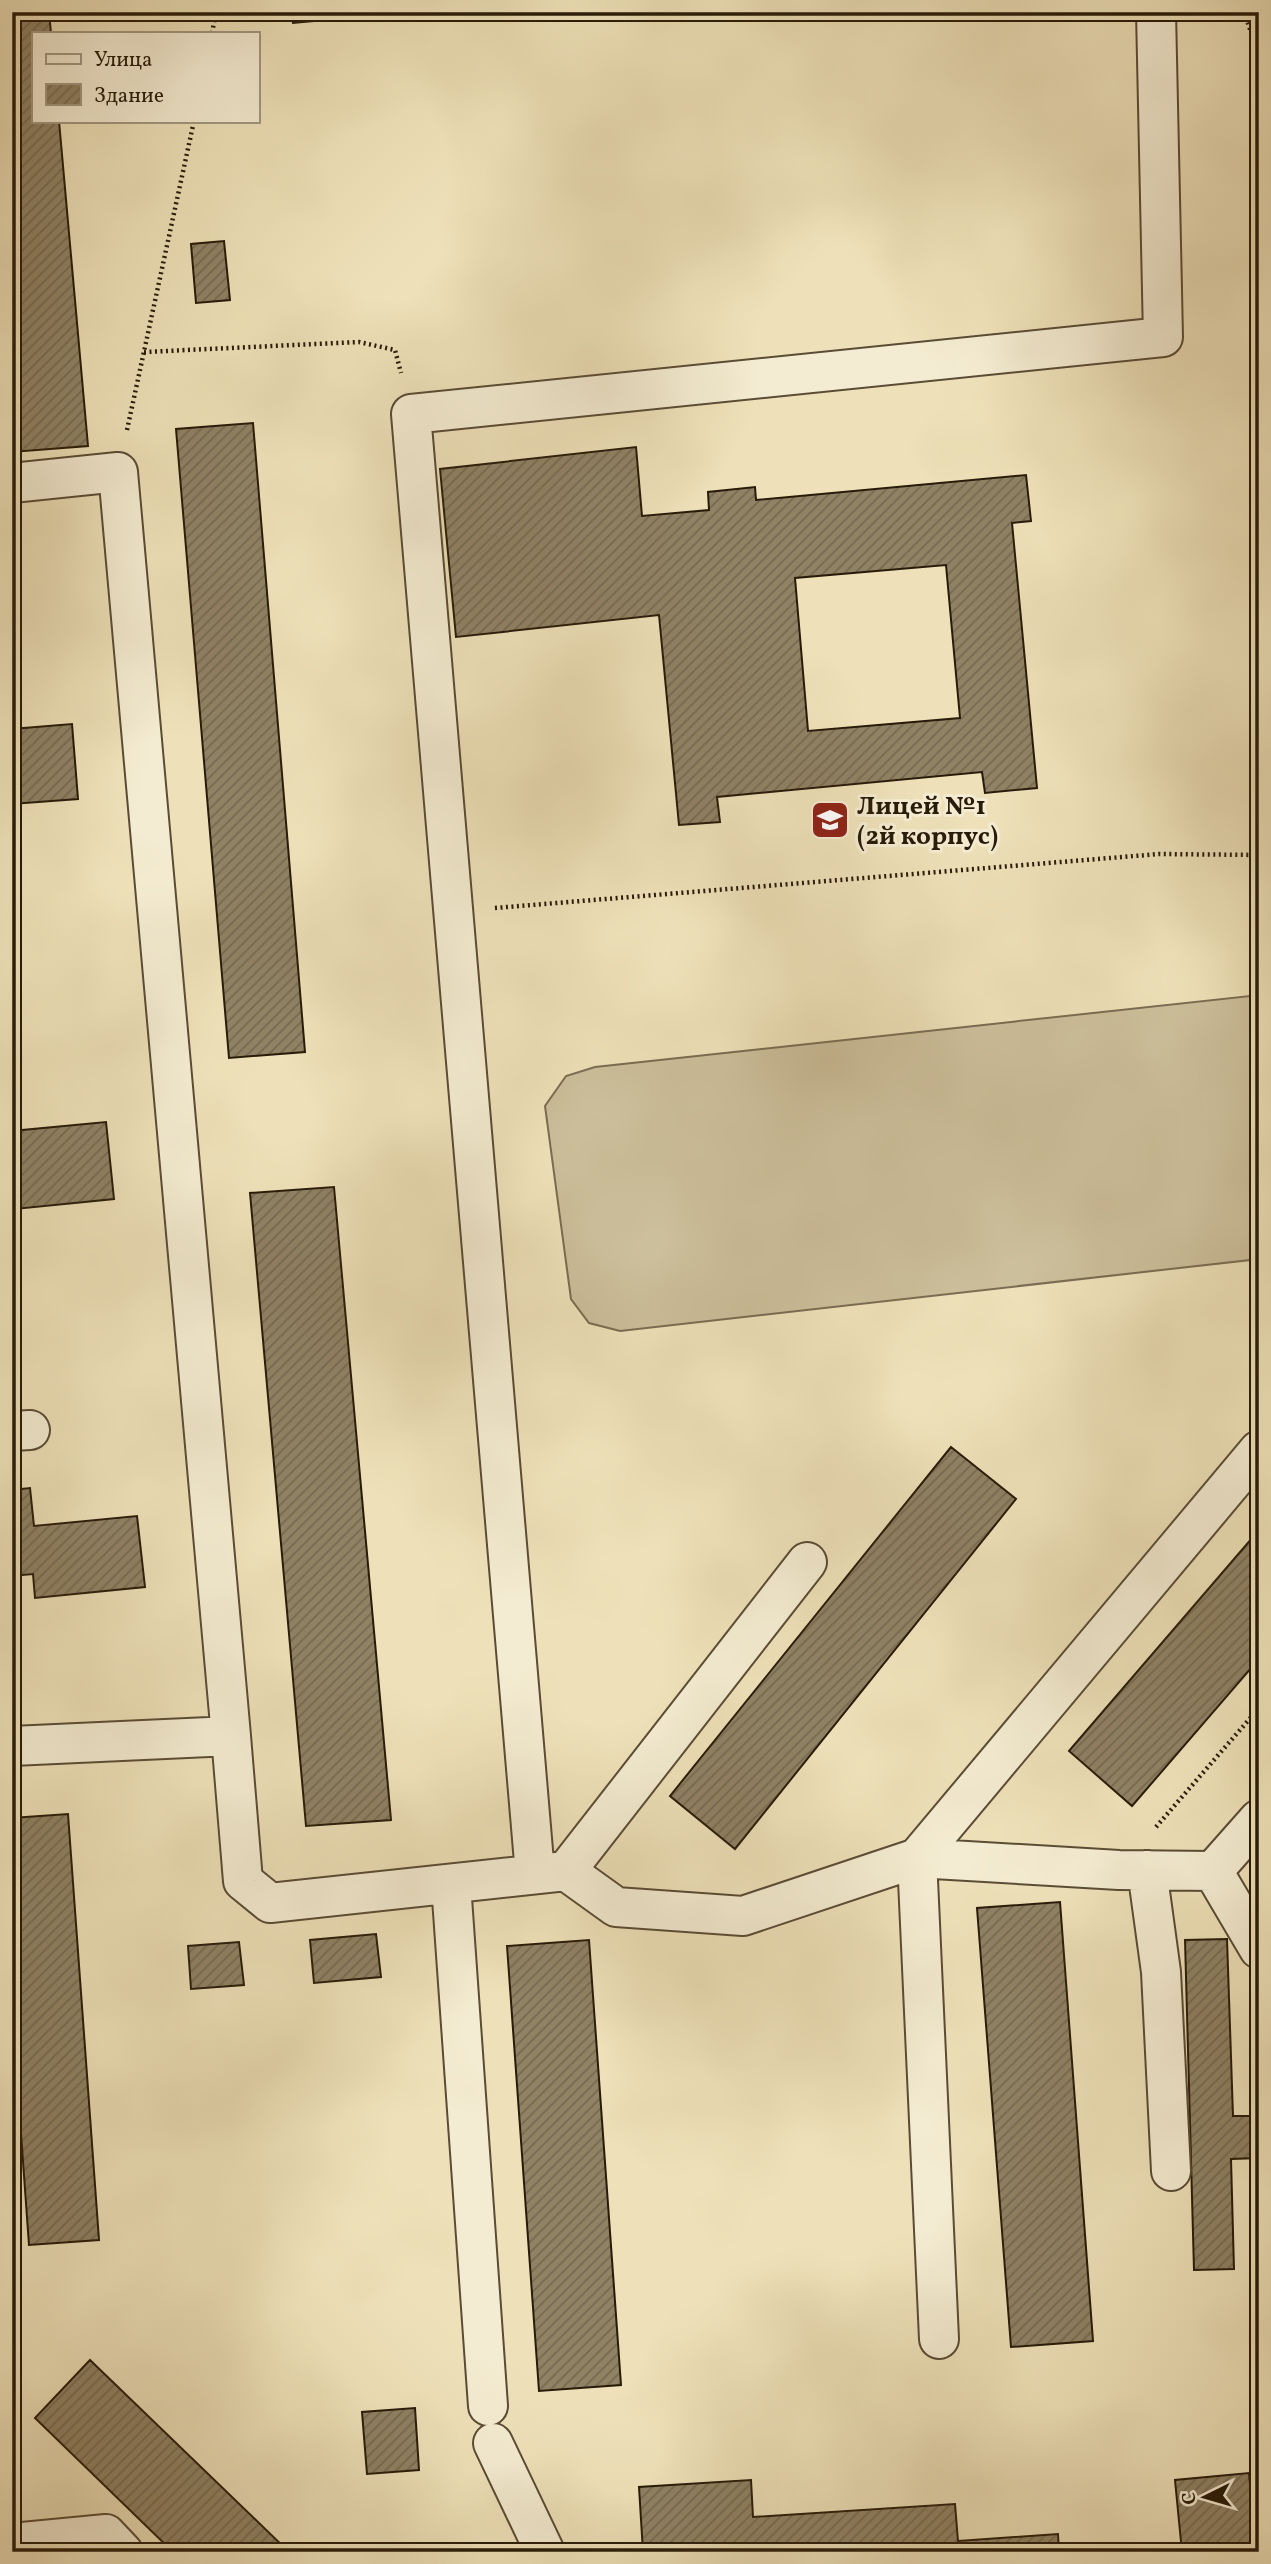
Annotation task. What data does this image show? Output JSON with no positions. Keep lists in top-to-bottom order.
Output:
{
  "places": {
    "school or university": ["Лицей №1 (2й корпус)"]
  },
  "legend": ["Улица", "Здание"],
  "north": "left"
}
